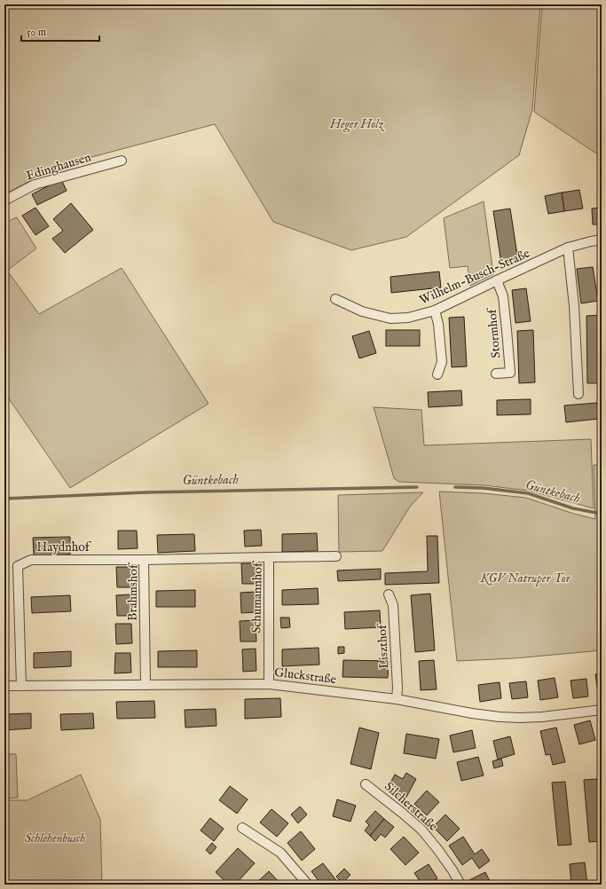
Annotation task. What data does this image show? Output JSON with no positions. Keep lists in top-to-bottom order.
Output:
{
  "streets": {
    "street": [
      "Edinghausen",
      "Wilhelm-Busch-Straße",
      "Stormhof",
      "Haydnhof",
      "Brahmshof",
      "Schumannhof",
      "Liszthof",
      "Gluckstraße",
      "Silcherstraße"
    ]
  },
  "crossings": [
    ["Wilhelm-Busch-Straße", "Stormhof"],
    ["Haydnhof", "Brahmshof"],
    ["Haydnhof", "Gluckstraße"],
    ["Brahmshof", "Schumannhof"],
    ["Brahmshof", "Gluckstraße"],
    ["Schumannhof", "Gluckstraße"],
    ["Liszthof", "Gluckstraße"]
  ],
  "water": ["Güntkebach"],
  "parks": ["Heger Holz", "KGV Natruper Tor", "Schlehenbusch"],
  "scale_bar": "50 m"
}
